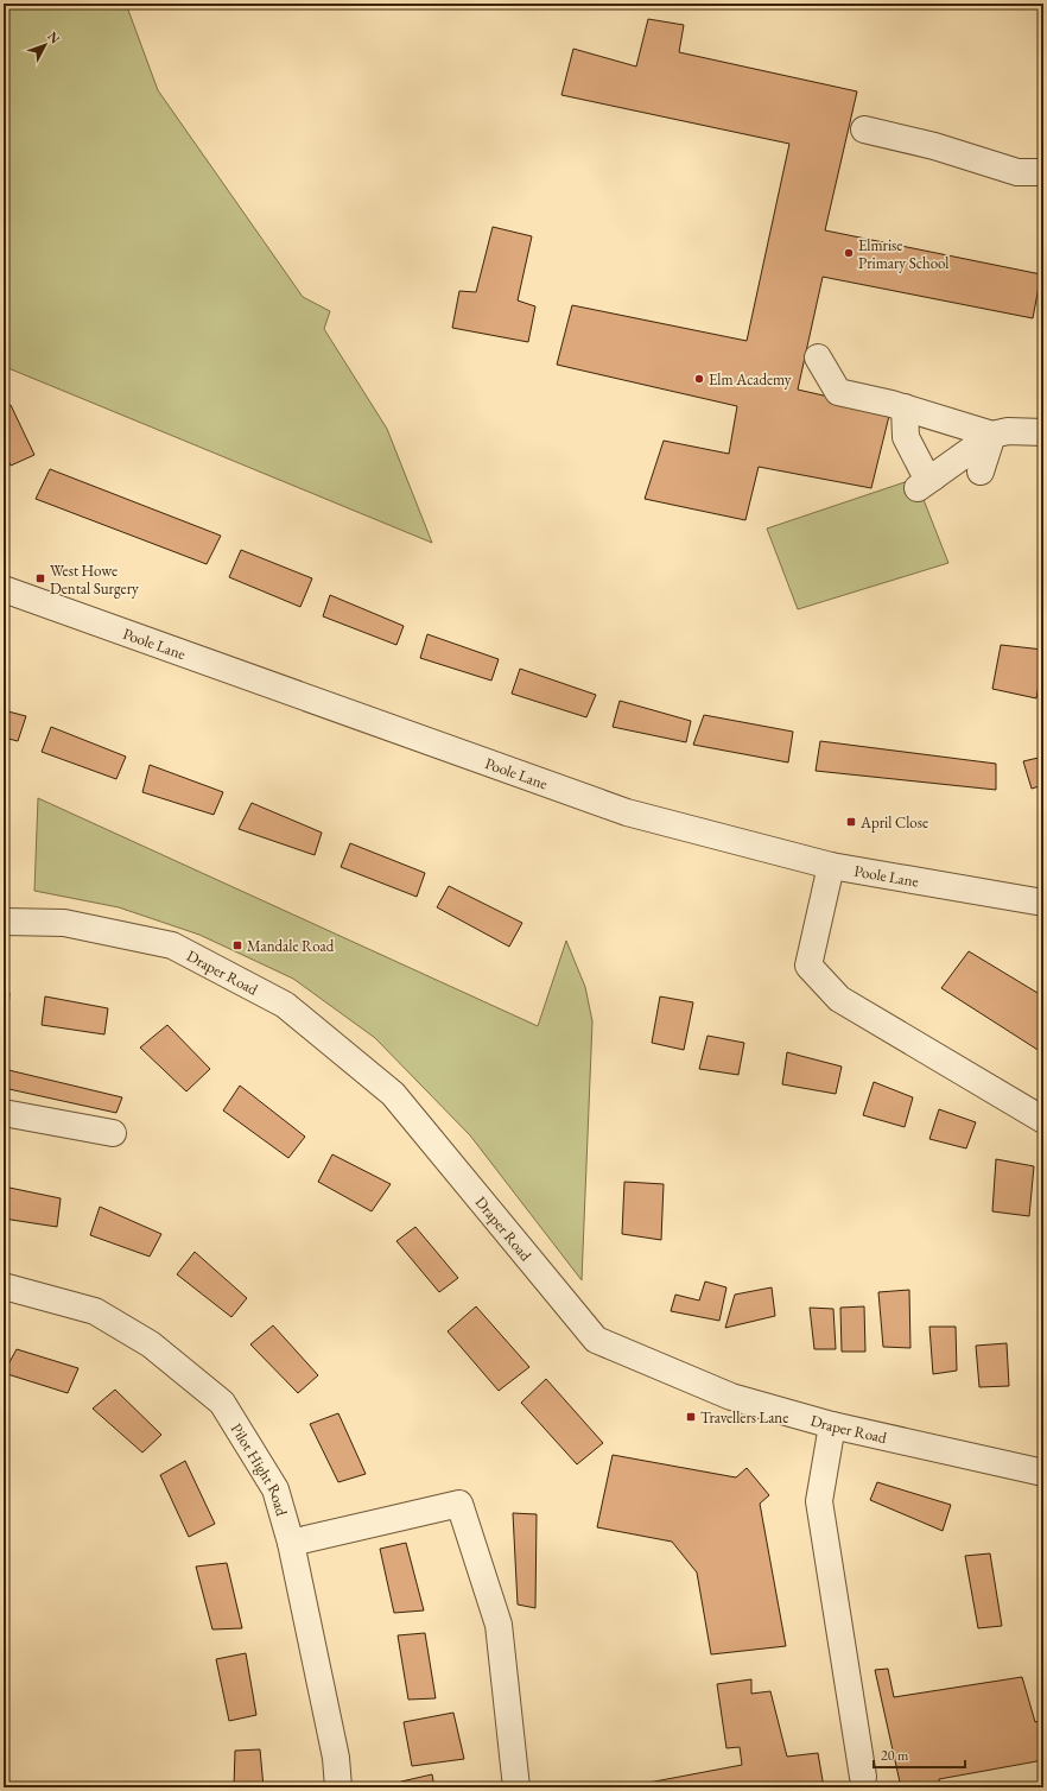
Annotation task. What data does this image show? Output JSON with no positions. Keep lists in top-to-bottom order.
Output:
{
  "streets": {
    "street": ["Poole Lane", "Draper Road", "Pilot Hight Road"]
  },
  "places": {
    "other": ["Elmrise Primary School", "Elm Academy"],
    "transit": [
      "West Howe Dental Surgery",
      "April Close",
      "Mandale Road",
      "Travellers Lane"
    ]
  },
  "scale_bar": "20 m",
  "north": "top right"
}
